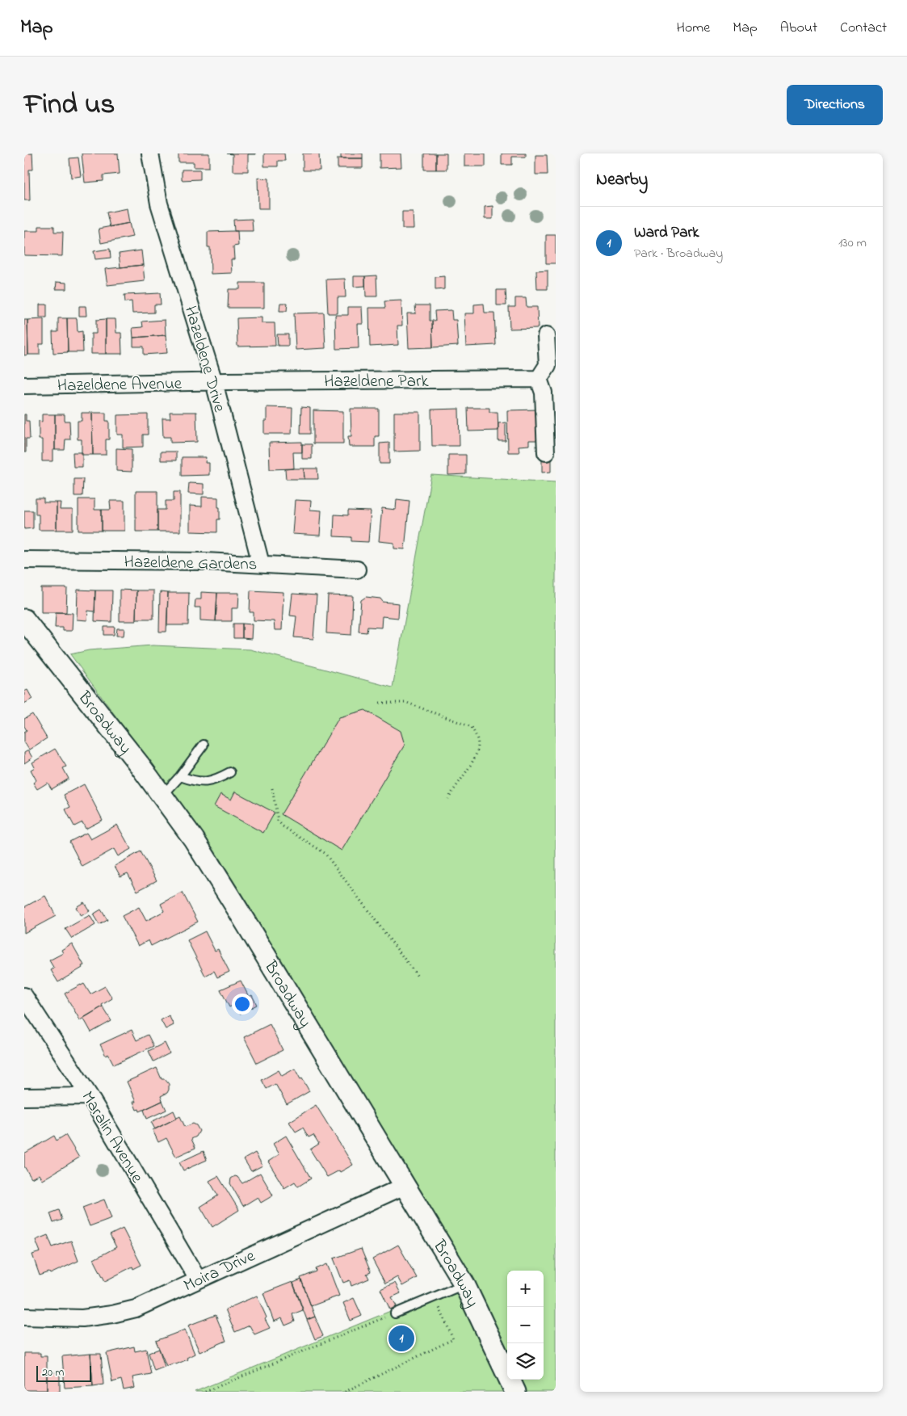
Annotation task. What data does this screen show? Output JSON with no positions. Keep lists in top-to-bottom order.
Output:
{
  "streets": {
    "street": [
      "Hazeldene Drive",
      "Hazeldene Park",
      "Hazeldene Avenue",
      "Hazeldene Gardens",
      "Broadway",
      "Maralin Avenue",
      "Moira Drive"
    ]
  },
  "crossings": [
    ["Hazeldene Drive", "Hazeldene Park"],
    ["Hazeldene Drive", "Hazeldene Avenue"],
    ["Hazeldene Drive", "Hazeldene Gardens"],
    ["Hazeldene Park", "Hazeldene Avenue"],
    ["Broadway", "Moira Drive"],
    ["Maralin Avenue", "Moira Drive"]
  ],
  "scale_bar": "20 m",
  "page": {
    "header": "Map",
    "nav": [
      "Home",
      "Map",
      "About",
      "Contact"
    ],
    "title": "Find us",
    "buttons": "Directions",
    "heading": "Nearby",
    "list": [
      {
        "mark": "1",
        "name": "Ward Park",
        "note": "Park · Broadway",
        "value": "130 m"
      }
    ],
    "map_buttons": ["+", "−"],
    "pins": "1",
    "scale": "20 m"
  }
}
